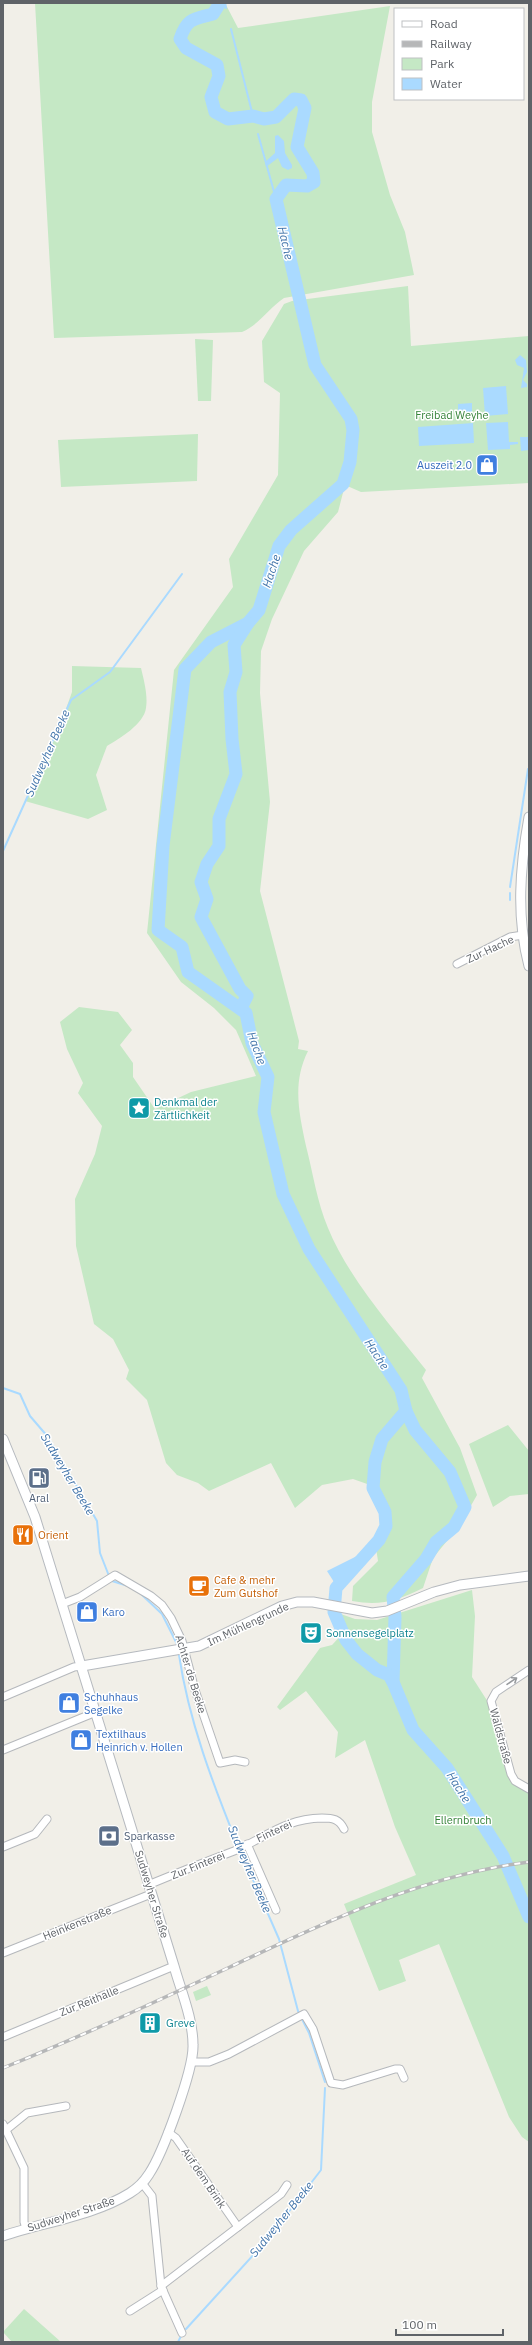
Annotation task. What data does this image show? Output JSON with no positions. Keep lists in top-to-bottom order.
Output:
{
  "streets": {
    "main road": ["Im Mühlengrunde", "Sudweyher Straße"],
    "street": [
      "Zur Hache",
      "Achter de Beeke",
      "Waldstraße",
      "Finterei",
      "Zur Finterei",
      "Heinkenstraße",
      "Zur Reithalle",
      "Auf dem Brink"
    ]
  },
  "crossings": [
    ["Im Mühlengrunde", "Achter de Beeke"],
    ["Im Mühlengrunde", "Sudweyher Straße"],
    ["Achter de Beeke", "Sudweyher Straße"],
    ["Finterei", "Zur Finterei"],
    ["Zur Finterei", "Sudweyher Straße"],
    ["Zur Finterei", "Heinkenstraße"],
    ["Sudweyher Straße", "Heinkenstraße"],
    ["Sudweyher Straße", "Zur Reithalle"],
    ["Sudweyher Straße", "Auf dem Brink"]
  ],
  "water": ["Hache", "Sudweyher Beeke"],
  "parks": ["Freibad Weyhe", "Ellernbruch"],
  "places": {
    "shop": [
      "Auszeit 2.0",
      "Karo",
      "Schuhhaus Segelke",
      "Textilhaus Heinrich v. Hollen"
    ],
    "place": ["Denkmal der Zärtlichkeit"],
    "fuel station": ["Aral"],
    "restaurant": ["Orient"],
    "cafe": ["Cafe & mehr Zum Gutshof"],
    "theatre": ["Sonnensegelplatz"],
    "bank": ["Sparkasse"],
    "building": ["Greve"]
  },
  "legend": [
    "Road",
    "Railway",
    "Park",
    "Water"
  ],
  "scale_bar": "100 m"
}
